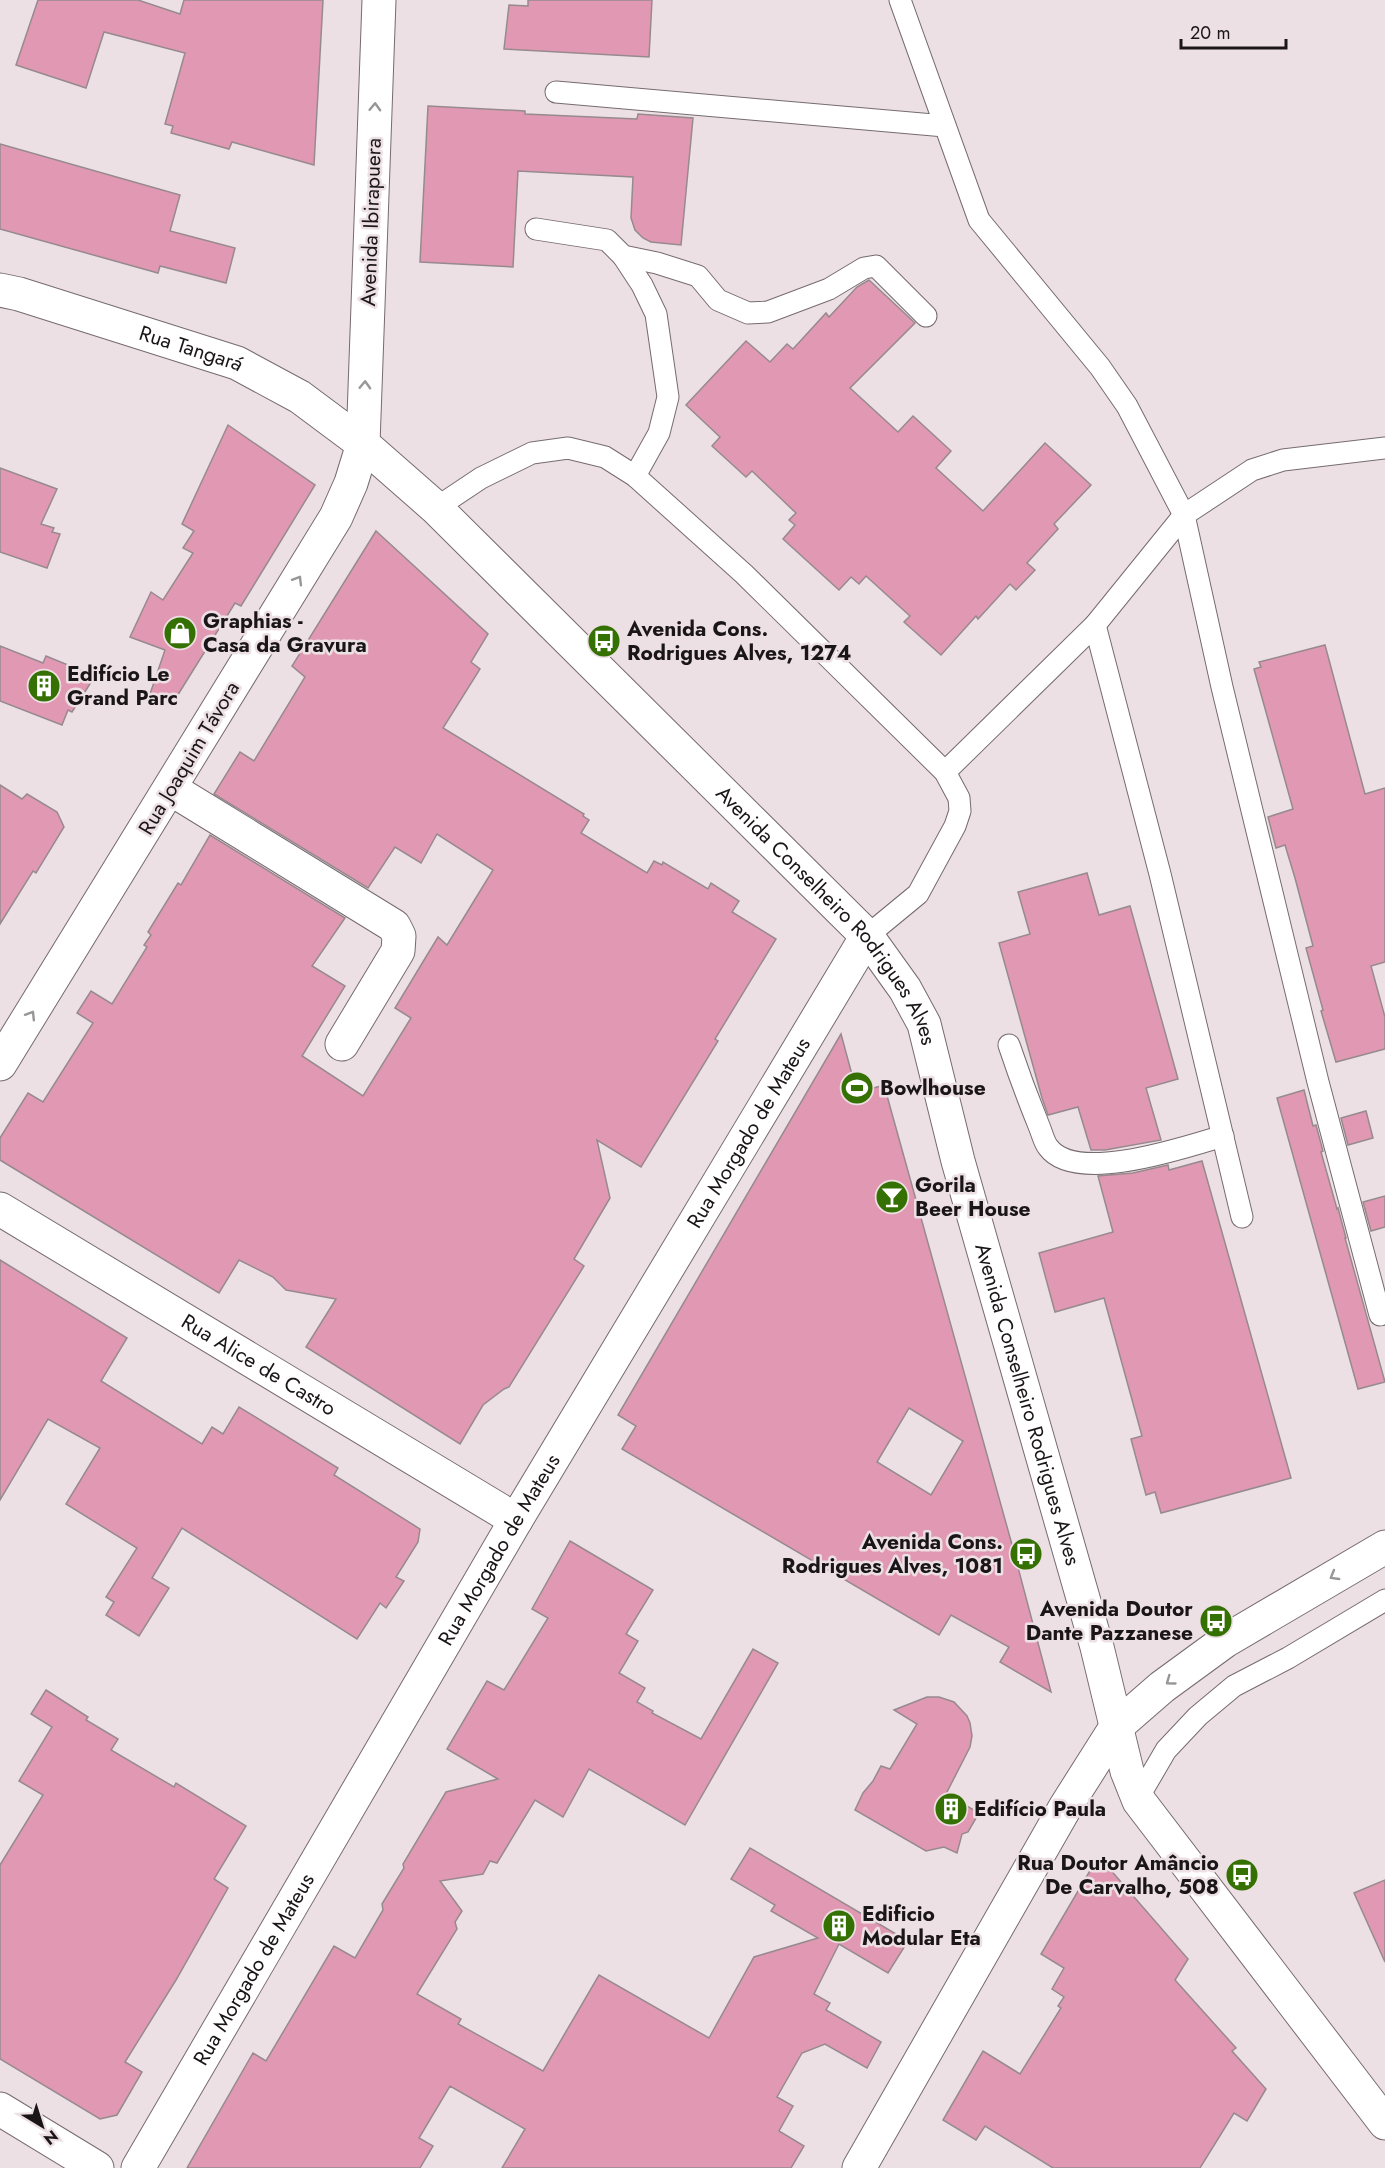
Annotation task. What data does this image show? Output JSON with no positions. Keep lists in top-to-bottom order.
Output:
{
  "streets": {
    "street": [
      "Avenida Ibirapuera",
      "Rua Tangará",
      "Rua Joaquim Távora",
      "Avenida Conselheiro Rodrigues Alves",
      "Rua Morgado de Mateus",
      "Rua Alice de Castro"
    ]
  },
  "crossings": [
    ["Avenida Ibirapuera", "Rua Tangará"],
    ["Avenida Ibirapuera", "Rua Joaquim Távora"],
    ["Avenida Ibirapuera", "Avenida Conselheiro Rodrigues Alves"],
    ["Rua Tangará", "Rua Joaquim Távora"],
    ["Rua Tangará", "Avenida Conselheiro Rodrigues Alves"],
    ["Rua Joaquim Távora", "Avenida Conselheiro Rodrigues Alves"],
    ["Avenida Conselheiro Rodrigues Alves", "Rua Morgado de Mateus"],
    ["Rua Morgado de Mateus", "Rua Alice de Castro"]
  ],
  "one_way": ["Avenida Ibirapuera", "Rua Joaquim Távora"],
  "places": {
    "shop": ["Graphias - Casa da Gravura"],
    "bus stop": [
      "Avenida Cons. Rodrigues Alves, 1274",
      "Avenida Cons. Rodrigues Alves, 1081",
      "Avenida Doutor Dante Pazzanese",
      "Rua Doutor Amâncio De Carvalho, 508"
    ],
    "building": ["Edifício Le Grand Parc", "Edifício Paula", "Edificio Modular Eta"],
    "sports": ["Bowlhouse"],
    "bar": ["Gorila Beer House"]
  },
  "scale_bar": "20 m",
  "north": "bottom right"
}
